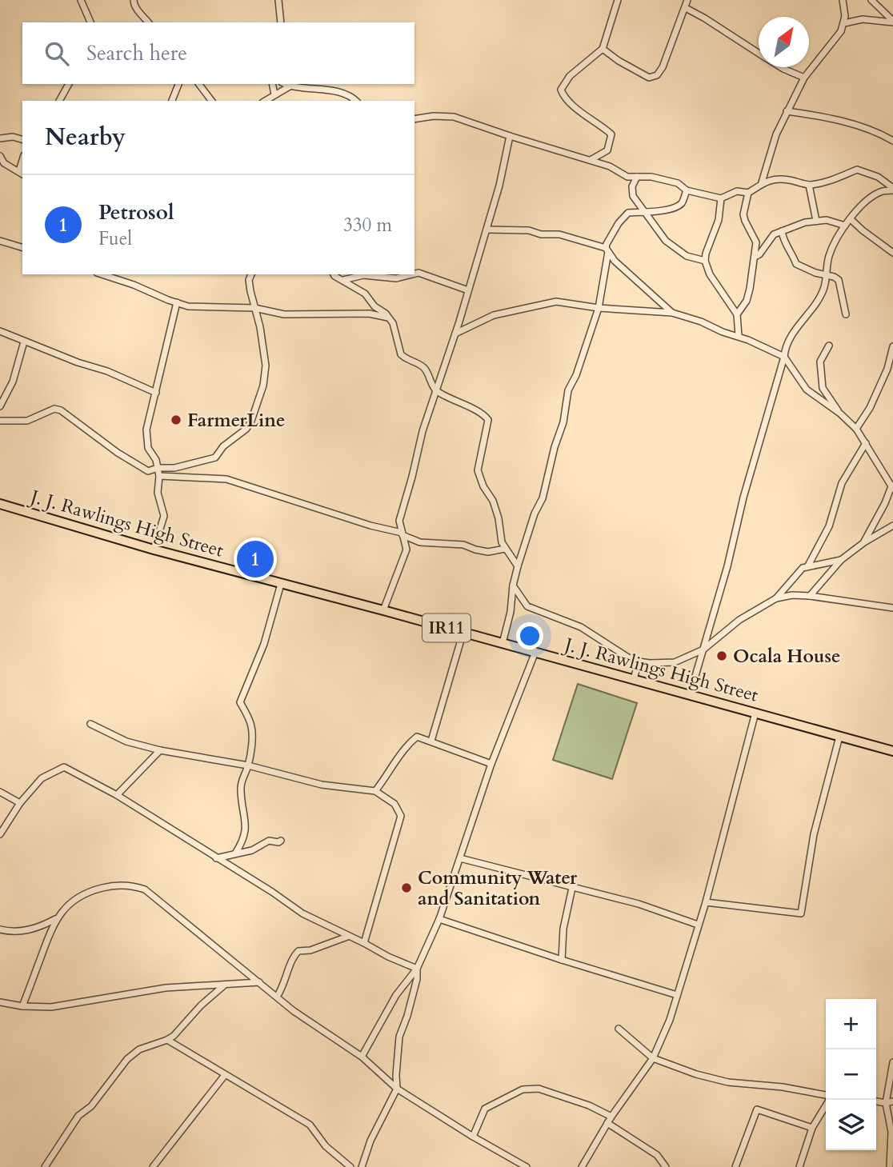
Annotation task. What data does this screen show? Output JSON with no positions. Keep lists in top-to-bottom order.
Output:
{
  "streets": {
    "main road": ["J. J. Rawlings High Street", "IR11"]
  },
  "places": ["FarmerLine", "Ocala House", "Community Water and Sanitation"],
  "north": "top right",
  "page": {
    "search": "Search here",
    "heading": "Nearby",
    "list": [
      {
        "mark": "1",
        "name": "Petrosol",
        "note": "Fuel",
        "value": "330 m"
      }
    ],
    "pins": "1",
    "map_buttons": ["+", "−"]
  }
}
